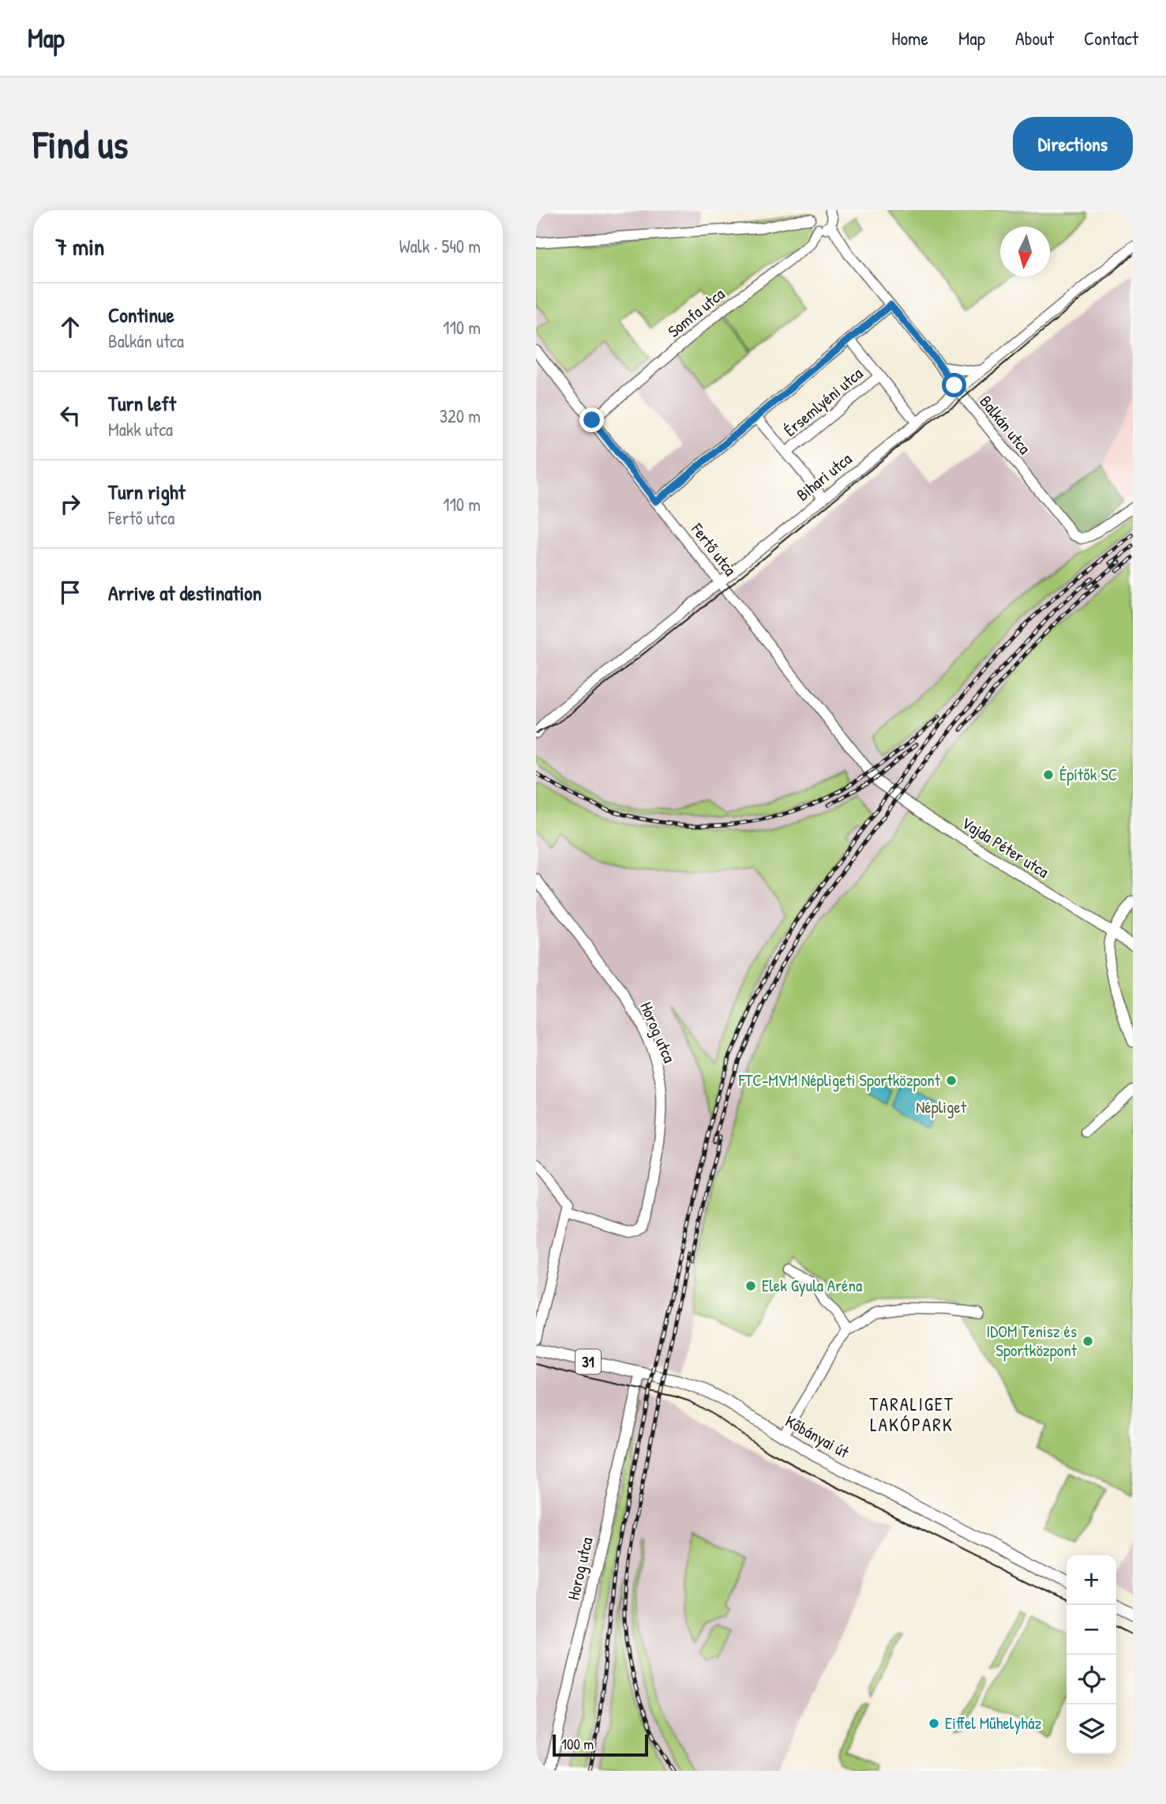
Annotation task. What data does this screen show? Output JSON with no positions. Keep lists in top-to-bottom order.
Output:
{
  "streets": {
    "main road": ["31", "Kőbányai út"],
    "street": [
      "Somfa utca",
      "Érsemlyéni utca",
      "Balkán utca",
      "Bihari utca",
      "Fertő utca",
      "Vajda Péter utca",
      "Horog utca"
    ]
  },
  "crossings": [
    ["Somfa utca", "Fertő utca"],
    ["Balkán utca", "Bihari utca"],
    ["Bihari utca", "Fertő utca"],
    ["Fertő utca", "Vajda Péter utca"],
    ["Horog utca", "Kőbányai út"]
  ],
  "districts": ["TARALIGET LAKÓPARK"],
  "parks": ["Népliget"],
  "places": [
    "Építők SC",
    "FTC-MVM Népligeti Sportközpont",
    "Elek Gyula Aréna",
    "IDOM Tenisz és Sportközpont",
    "Eiffel Műhelyház"
  ],
  "scale_bar": "100 m",
  "north": "bottom",
  "page": {
    "header": "Map",
    "nav": [
      "Home",
      "Map",
      "About",
      "Contact"
    ],
    "buttons": "Directions",
    "title": "Find us",
    "heading": ["7 min", "Walk · 540 m"],
    "list": [
      ["Continue", "Balkán utca", "110 m"],
      ["Turn left", "Makk utca", "320 m"],
      ["Turn right", "Fertő utca", "110 m"],
      "Arrive at destination"
    ],
    "map_buttons": ["+", "−"],
    "scale": "100 m"
  }
}
